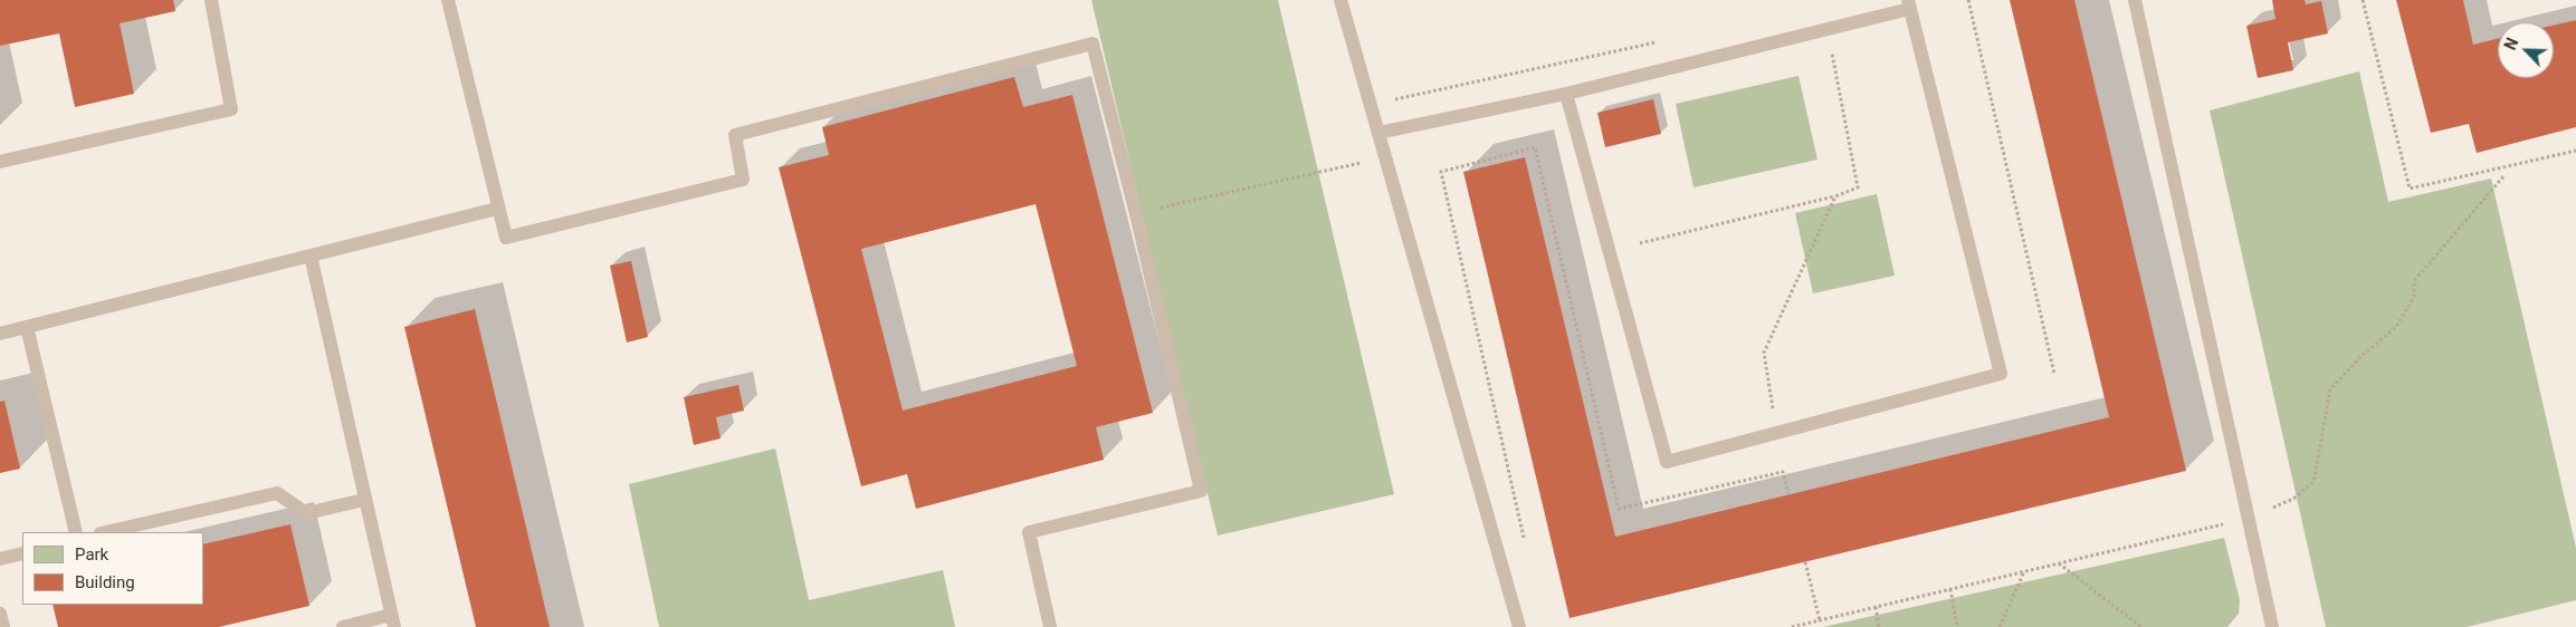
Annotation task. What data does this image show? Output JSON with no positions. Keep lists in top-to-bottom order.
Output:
{
  "legend": ["Park", "Building"],
  "north": "top left"
}
